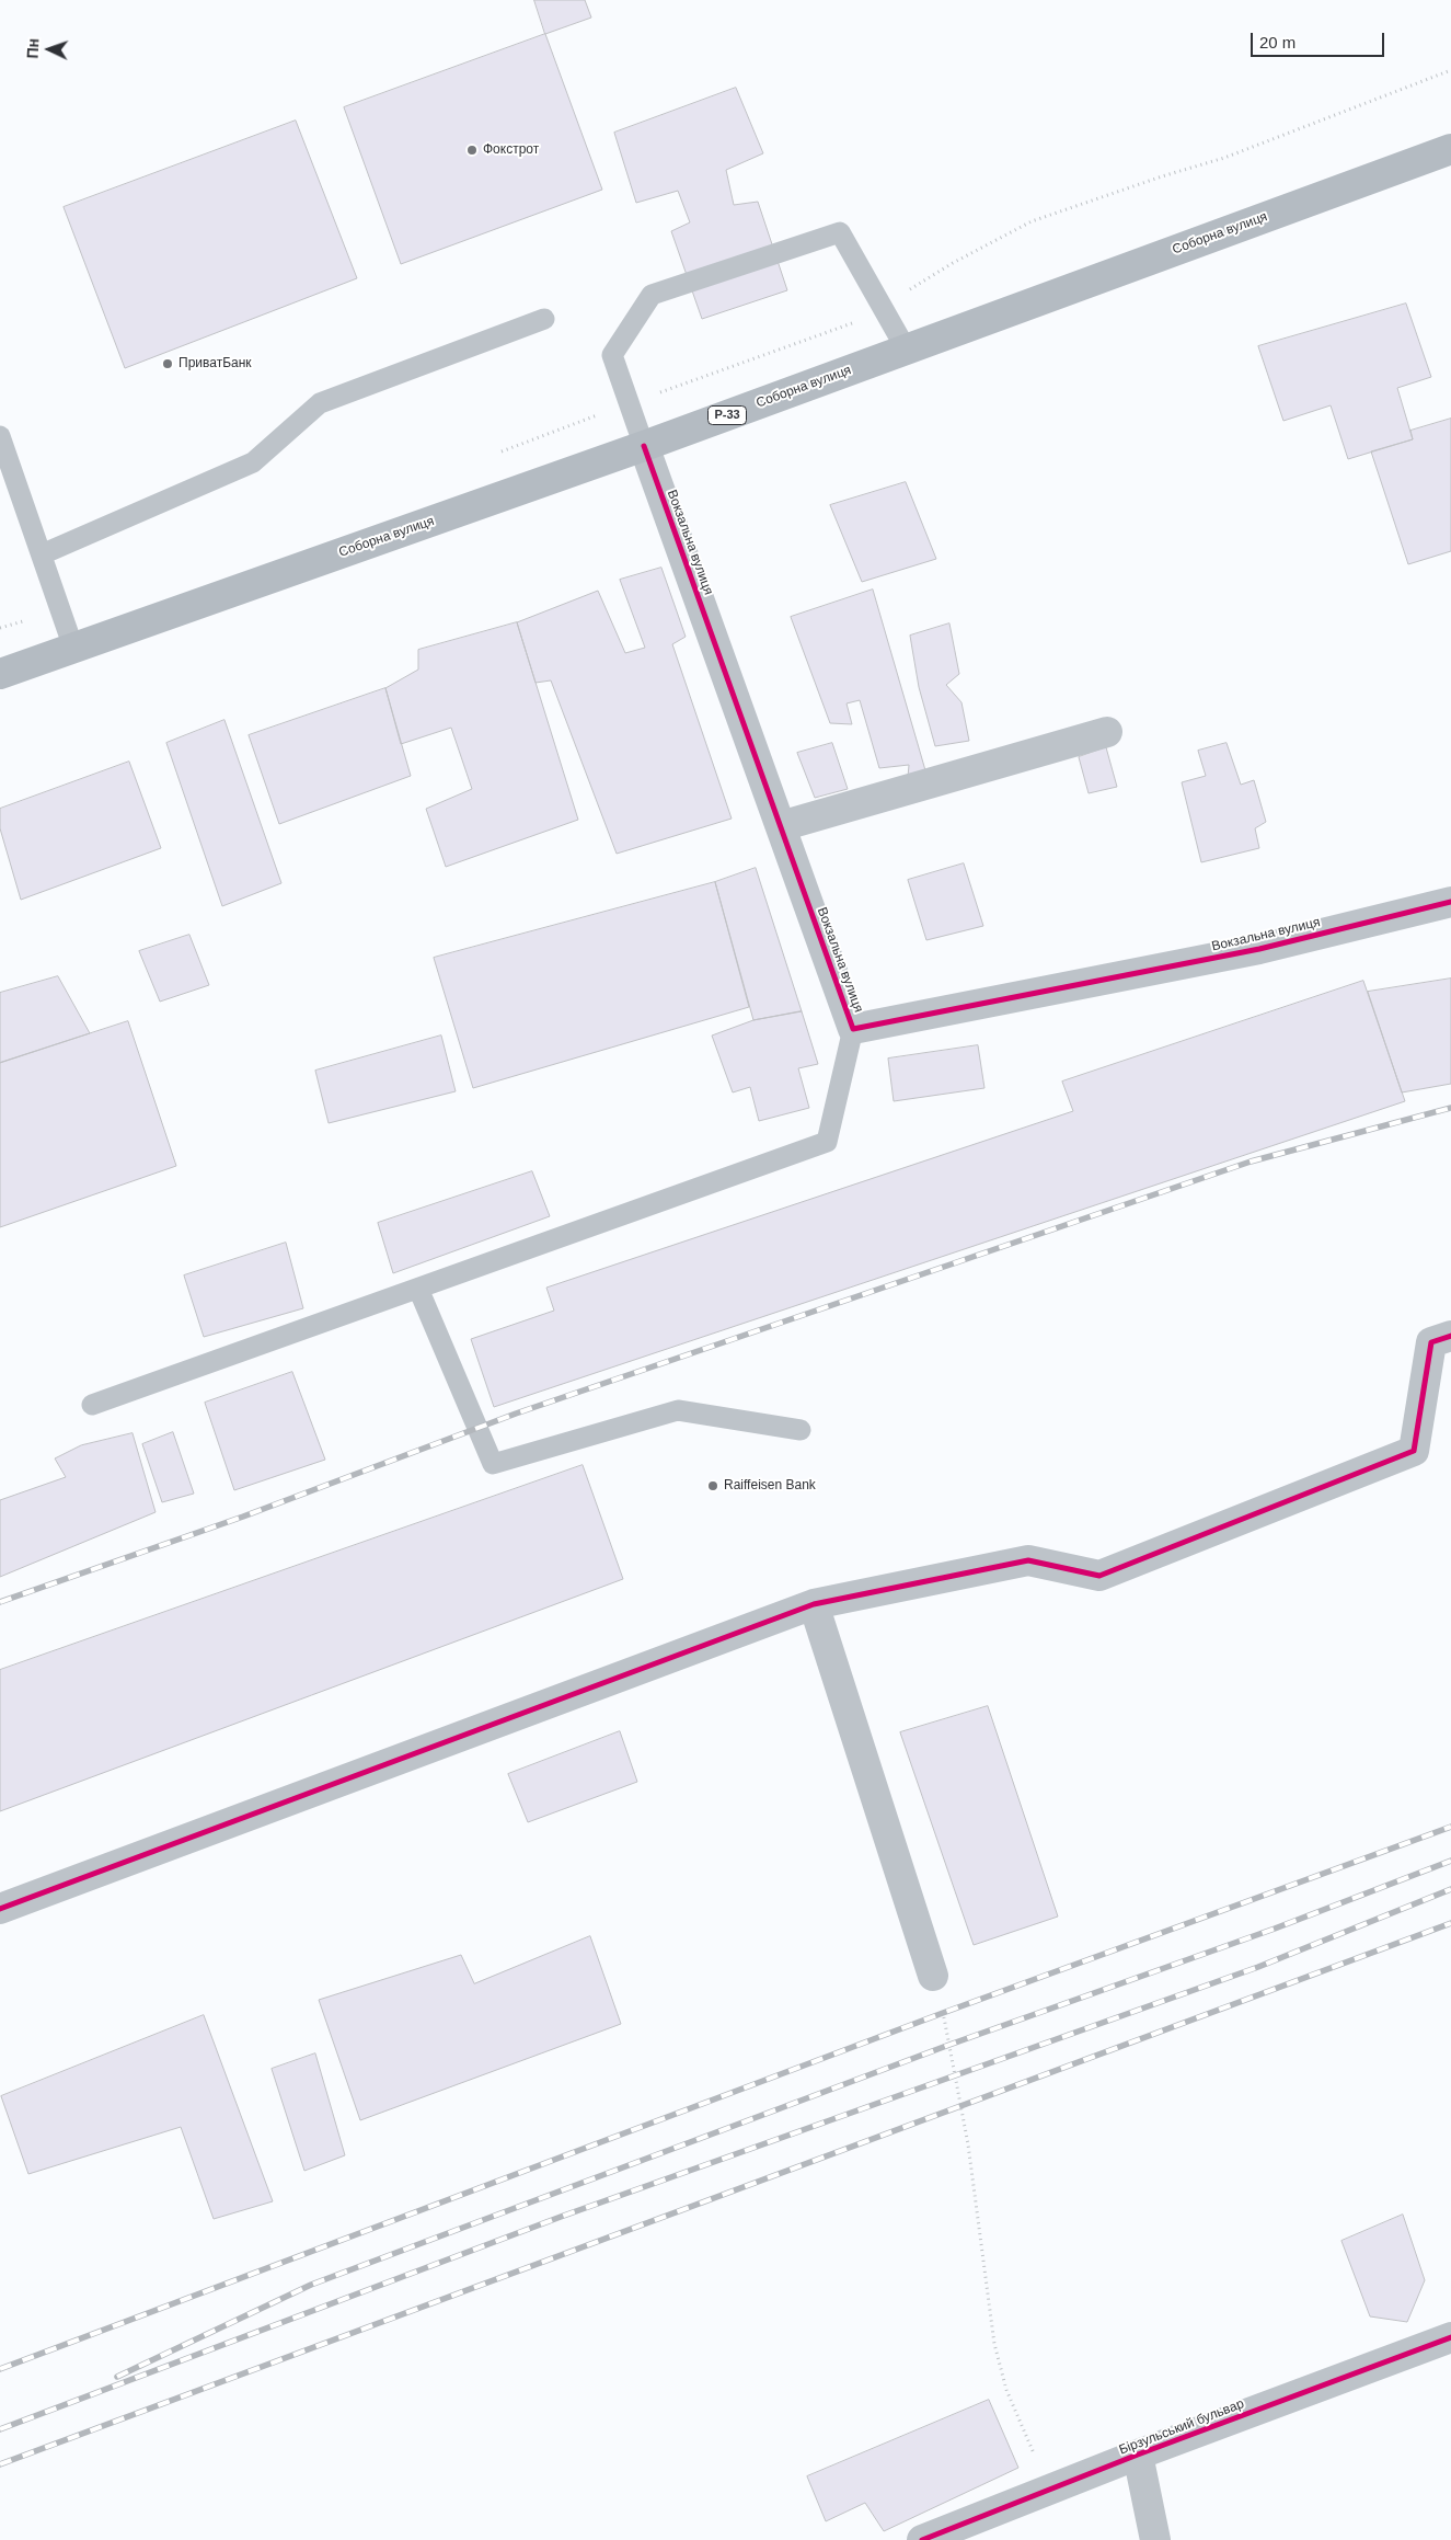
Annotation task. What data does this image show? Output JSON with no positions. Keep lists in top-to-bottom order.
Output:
{
  "streets": {
    "main road": ["Соборна вулиця", "Р-33"],
    "street": ["Вокзальна вулиця", "Бірзульський бульвар"]
  },
  "crossings": [
    ["Соборна вулиця", "Вокзальна вулиця"]
  ],
  "places": ["Фокстрот", "ПриватБанк", "Raiffeisen Bank"],
  "scale_bar": "20 m",
  "north": "left"
}
